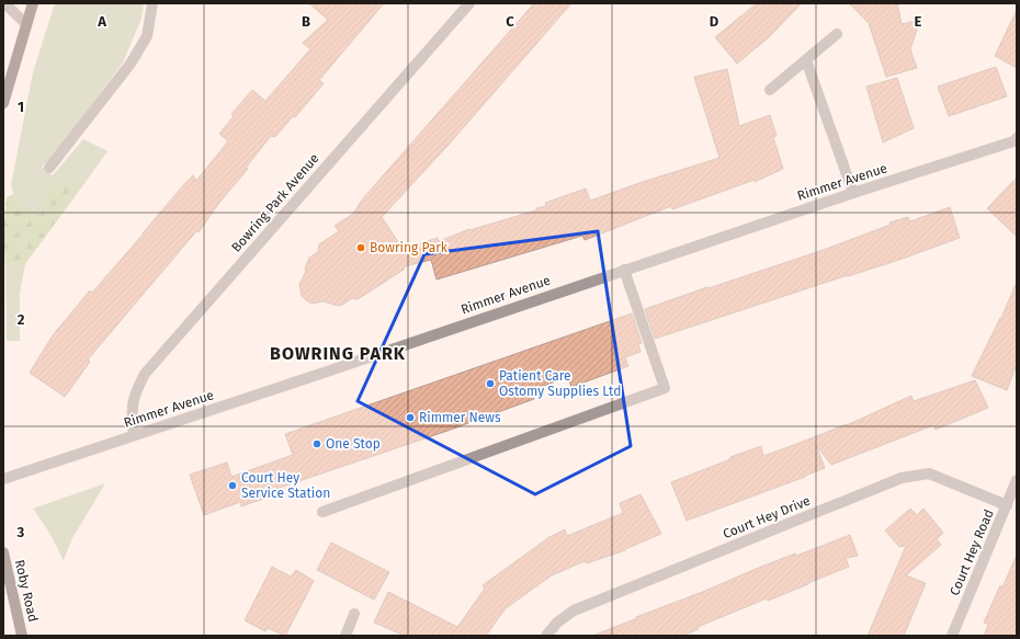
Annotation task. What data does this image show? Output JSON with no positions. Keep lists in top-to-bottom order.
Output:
{
  "streets": {
    "main road": ["Roby Road"],
    "street": [
      "Rimmer Avenue",
      "Bowring Park Avenue",
      "Court Hey Drive",
      "Court Hey Road"
    ]
  },
  "crossings": [
    ["Rimmer Avenue", "Bowring Park Avenue"],
    ["Court Hey Drive", "Court Hey Road"]
  ],
  "districts": ["BOWRING PARK"],
  "places": [
    "Bowring Park",
    "Patient Care Ostomy Supplies Ltd",
    "Rimmer News",
    "One Stop",
    "Court Hey Service Station"
  ],
  "grid": {
    "columns": [
      "A",
      "B",
      "C",
      "D",
      "E"
    ],
    "rows": ["1", "2", "3"]
  }
}
